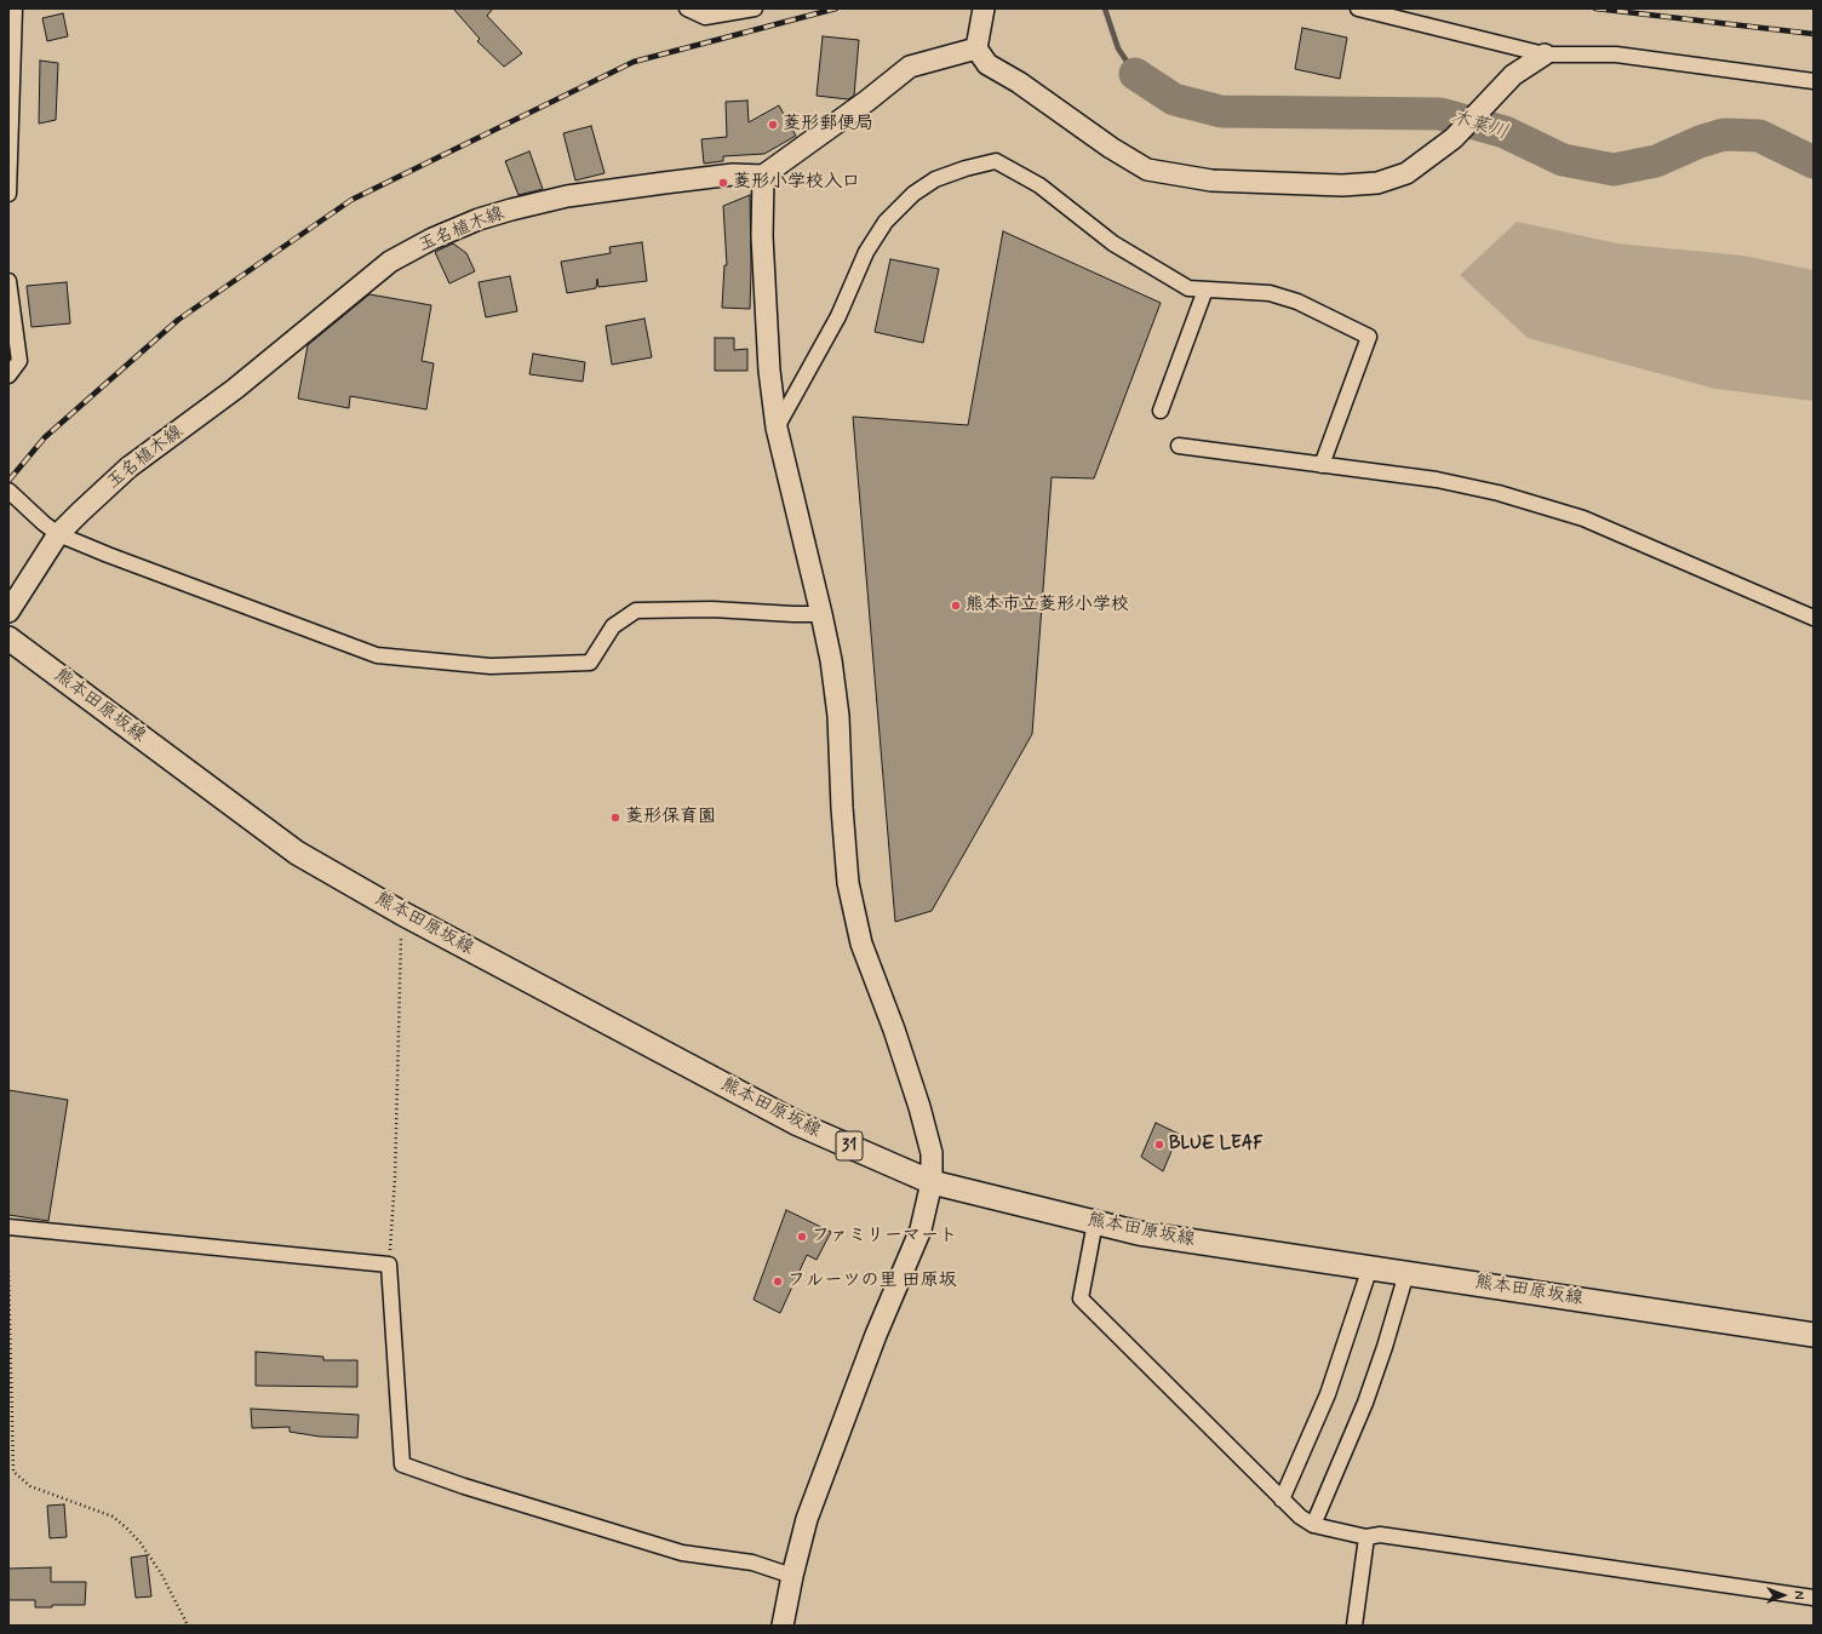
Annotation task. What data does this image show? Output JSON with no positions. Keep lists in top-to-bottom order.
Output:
{
  "streets": {
    "main road": ["熊本田原坂線", "31"],
    "street": ["玉名植木線"]
  },
  "water": ["木葉川"],
  "places": [
    "菱形郵便局",
    "菱形小学校入口",
    "熊本市立菱形小学校",
    "菱形保育園",
    "BLUE LEAF",
    "ファミリーマート",
    "フルーツの里 田原坂"
  ],
  "north": "right"
}
